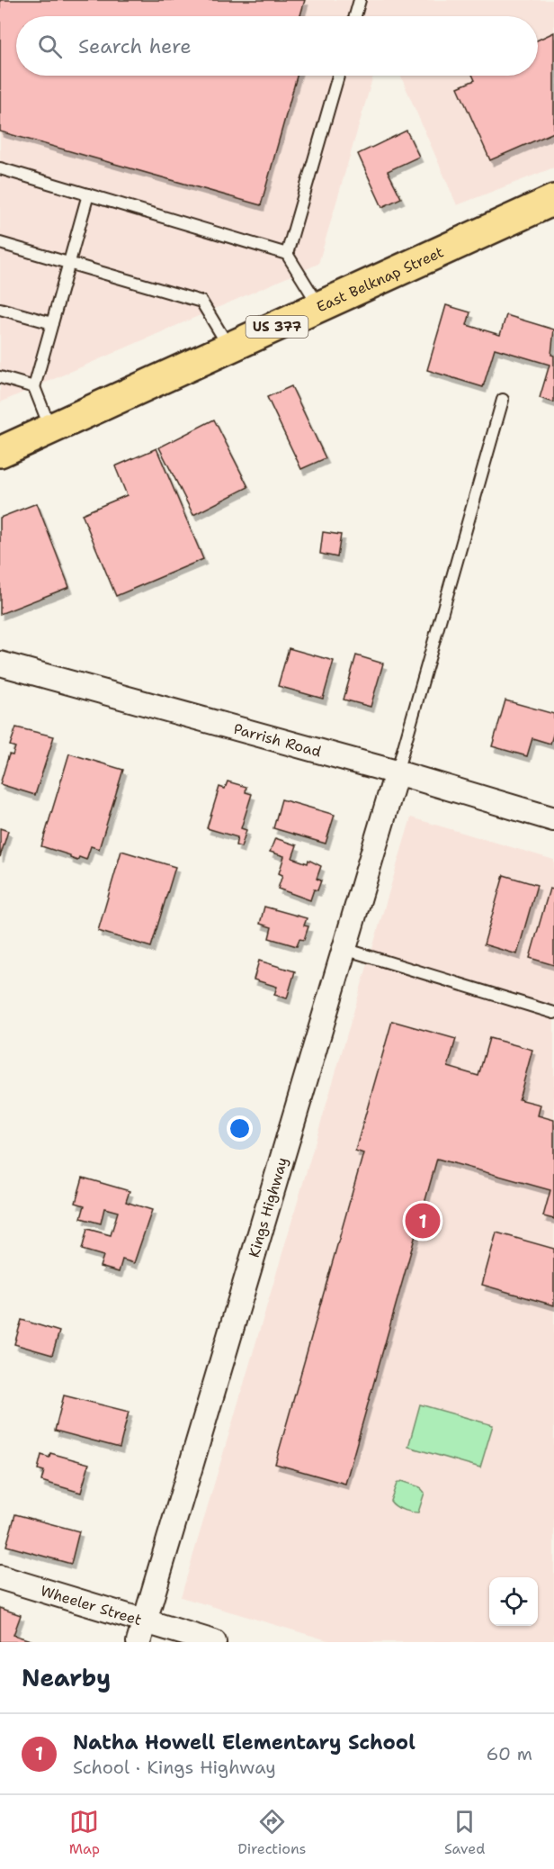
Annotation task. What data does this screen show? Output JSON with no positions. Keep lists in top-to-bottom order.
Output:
{
  "streets": {
    "main road": ["East Belknap Street", "US 377"],
    "street": ["Parrish Road", "Kings Highway", "Wheeler Street"]
  },
  "crossings": [
    ["Parrish Road", "Kings Highway"],
    ["Kings Highway", "Wheeler Street"]
  ],
  "page": {
    "search": "Search here",
    "pins": "1",
    "heading": "Nearby",
    "list": [
      {
        "mark": "1",
        "name": "Natha Howell Elementary School",
        "note": "School · Kings Highway",
        "value": "60 m"
      }
    ],
    "nav": ["Map", "Directions", "Saved"]
  }
}
